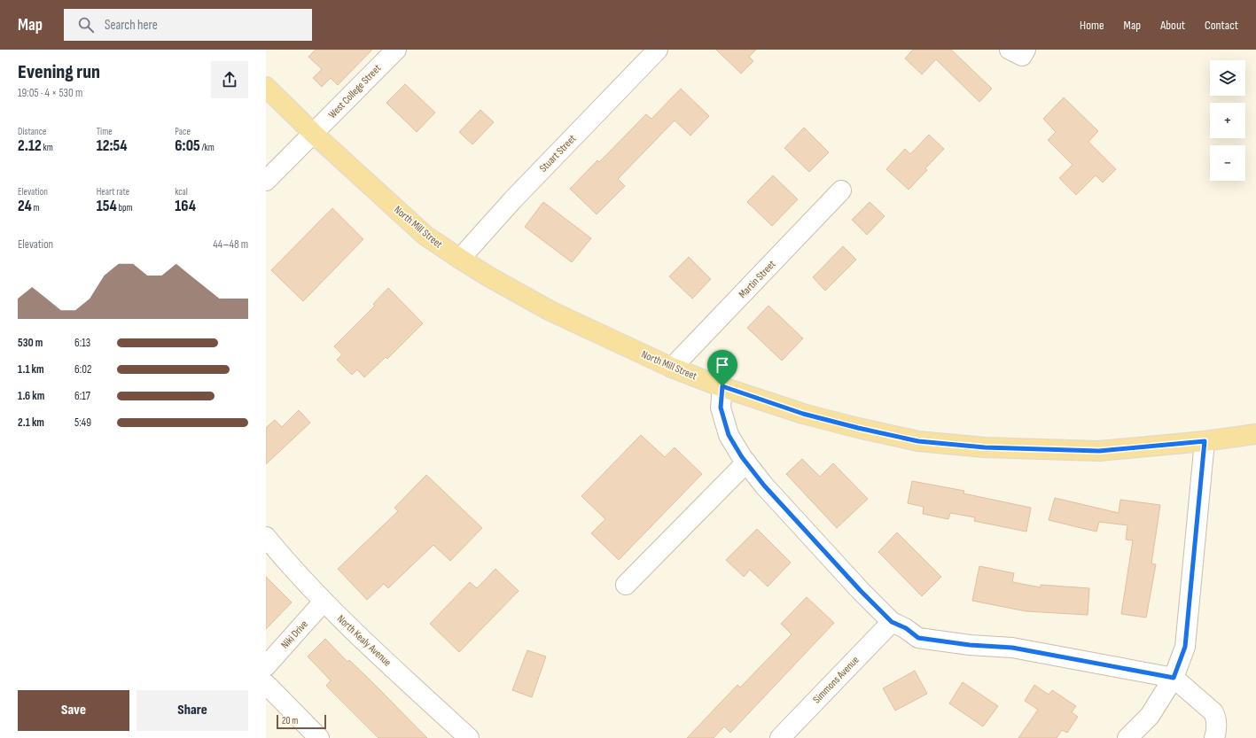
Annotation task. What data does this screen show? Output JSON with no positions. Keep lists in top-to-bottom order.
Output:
{
  "streets": {
    "main road": ["North Mill Street"],
    "street": [
      "West College Street",
      "Stuart Street",
      "Martin Street",
      "Niki Drive",
      "North Kealy Avenue",
      "Simmons Avenue"
    ]
  },
  "crossings": [
    ["West College Street", "North Mill Street"],
    ["Stuart Street", "North Mill Street"],
    ["North Mill Street", "Martin Street"],
    ["Niki Drive", "North Kealy Avenue"]
  ],
  "scale_bar": "20 m",
  "page": {
    "header": "Map",
    "search": "Search here",
    "nav": [
      "Home",
      "Map",
      "About",
      "Contact"
    ],
    "heading": ["Evening run", "19:05 · 4 × 530 m"],
    "map_buttons": ["+", "−"],
    "stats": [
      ["Distance", "2.12 km"],
      ["Time", "12:54"],
      ["Pace", "6:05 /km"],
      ["Elevation", "24 m"],
      ["Heart rate", "154 bpm"],
      ["kcal", "164"]
    ],
    "chart": ["Elevation", "44–48 m"],
    "list": [
      {
        "name": "530 m",
        "note": "6:13"
      },
      {
        "name": "1.1 km",
        "note": "6:02"
      },
      {
        "name": "1.6 km",
        "note": "6:17"
      },
      {
        "name": "2.1 km",
        "note": "5:49"
      }
    ],
    "buttons": ["Save", "Share"],
    "scale": "20 m"
  }
}
